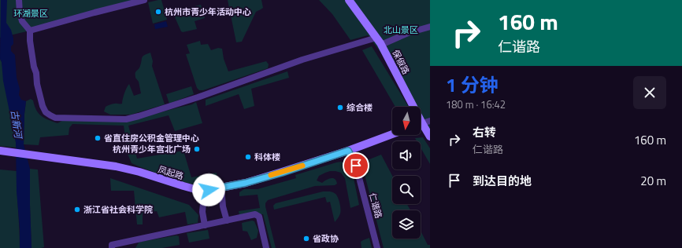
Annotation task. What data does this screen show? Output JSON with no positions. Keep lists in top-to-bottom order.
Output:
{
  "streets": {
    "street": ["保俶路", "凤起路", "仁谐路"]
  },
  "crossings": [
    ["凤起路", "仁谐路"]
  ],
  "water": ["古新河"],
  "parks": ["环湖景区", "北山景区"],
  "places": [
    "杭州市青少年活动中心",
    "综合楼",
    "省直住房公积金管理中心",
    "杭州青少年宫北广场",
    "科体楼",
    "浙江省社会科学院",
    "省政协"
  ],
  "north": "bottom",
  "page": {
    "turn": ["160 m", "仁谐路"],
    "heading": ["1 分钟", "180 m · 16:42"],
    "list": [
      {
        "name": "右转",
        "note": "仁谐路",
        "value": "160 m"
      },
      {
        "name": "到达目的地",
        "value": "20 m"
      }
    ]
  }
}
